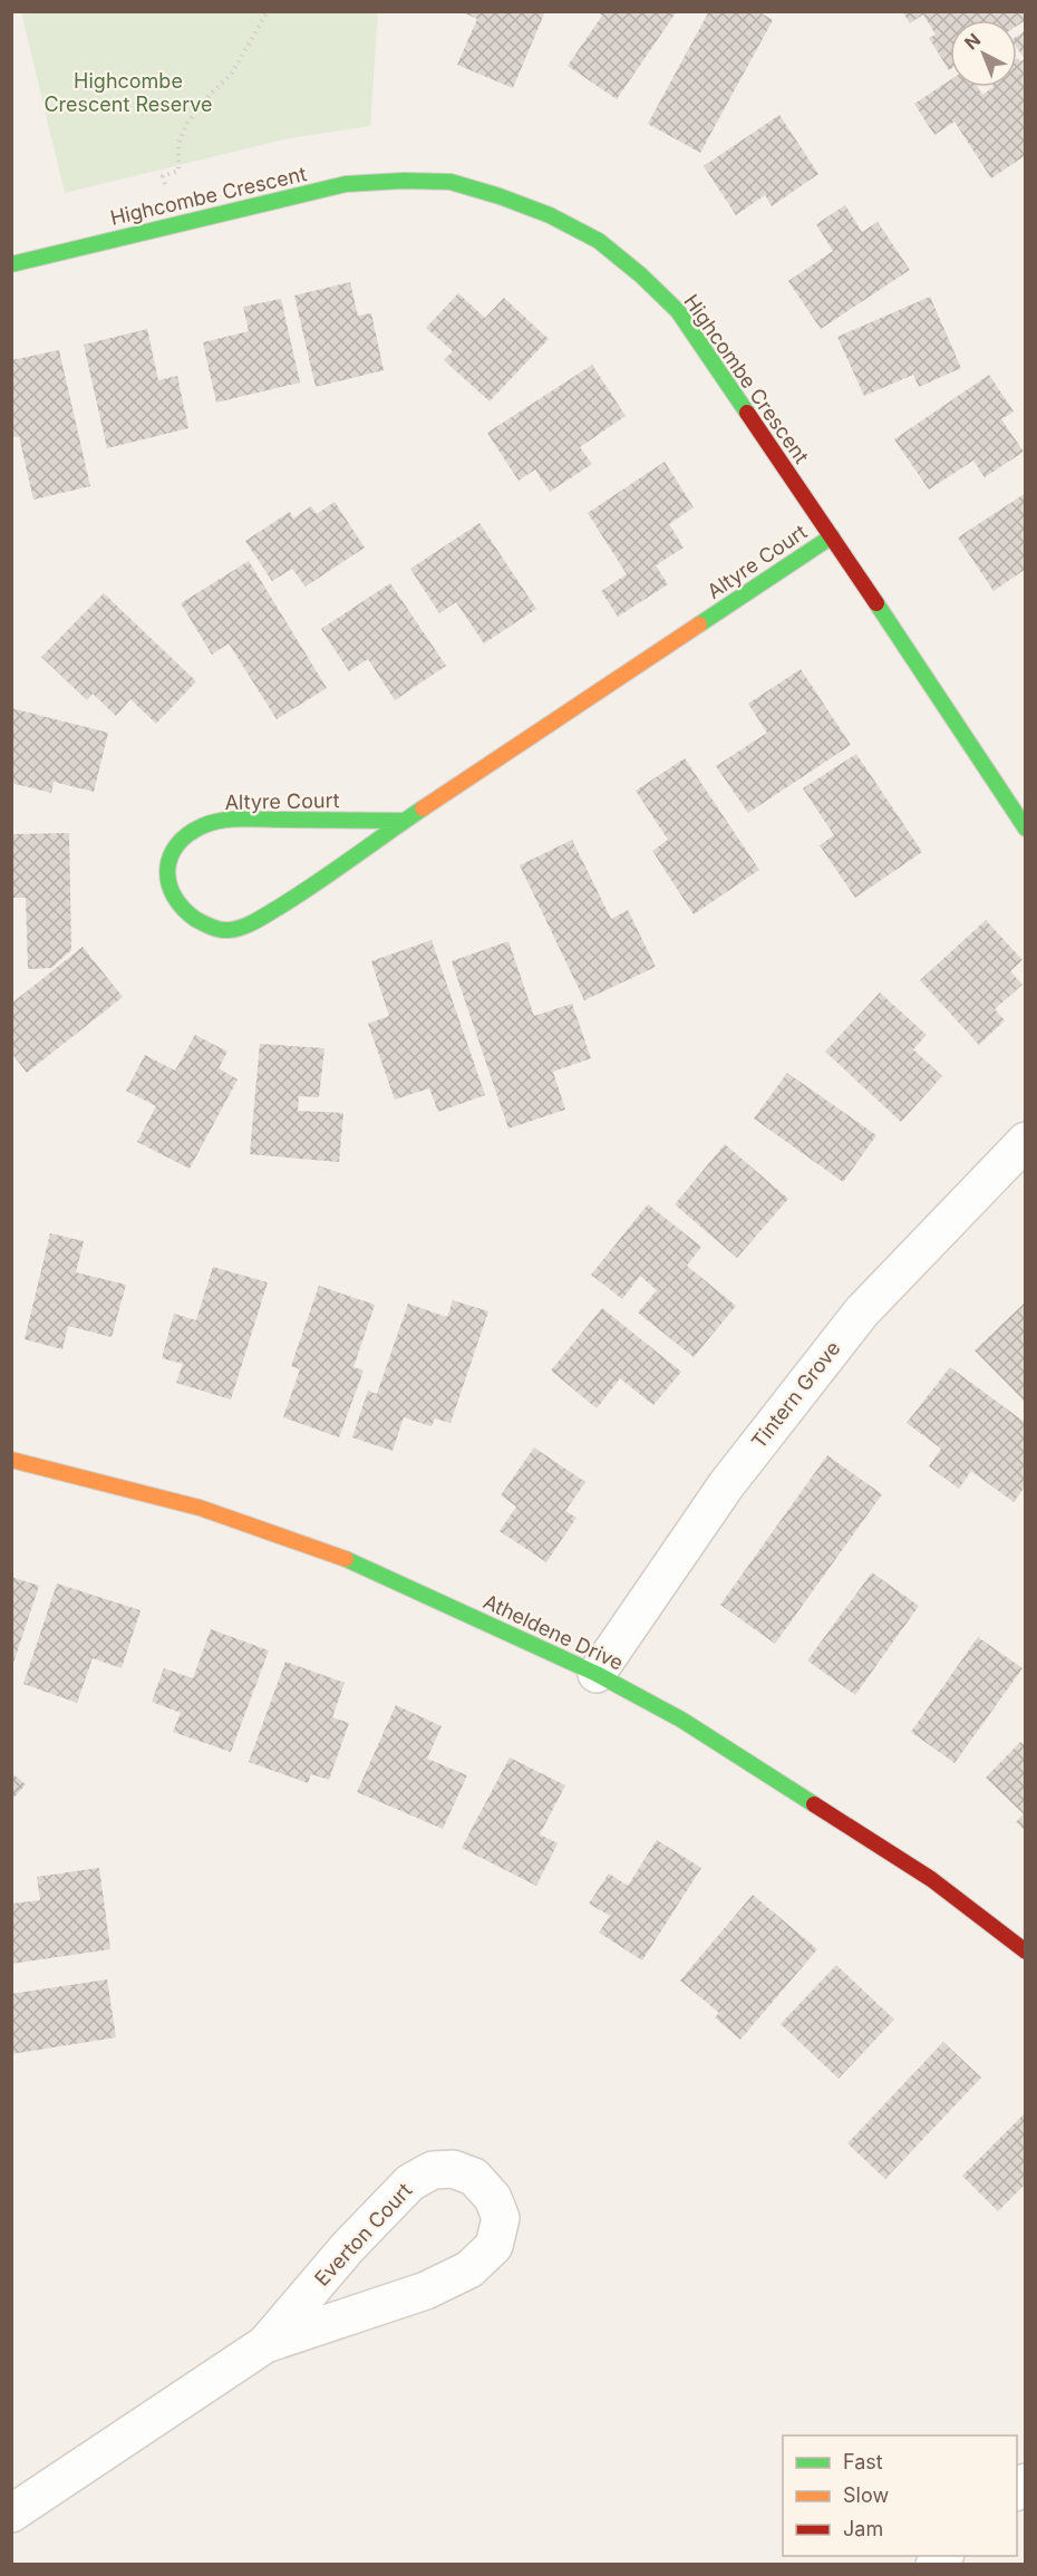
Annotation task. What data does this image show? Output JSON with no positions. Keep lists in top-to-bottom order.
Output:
{
  "streets": {
    "street": [
      "Highcombe Crescent",
      "Altyre Court",
      "Tintern Grove",
      "Atheldene Drive",
      "Everton Court"
    ]
  },
  "crossings": [
    ["Highcombe Crescent", "Altyre Court"],
    ["Tintern Grove", "Atheldene Drive"]
  ],
  "parks": ["Highcombe Crescent Reserve"],
  "legend": ["Fast", "Slow", "Jam"],
  "north": "top left"
}
